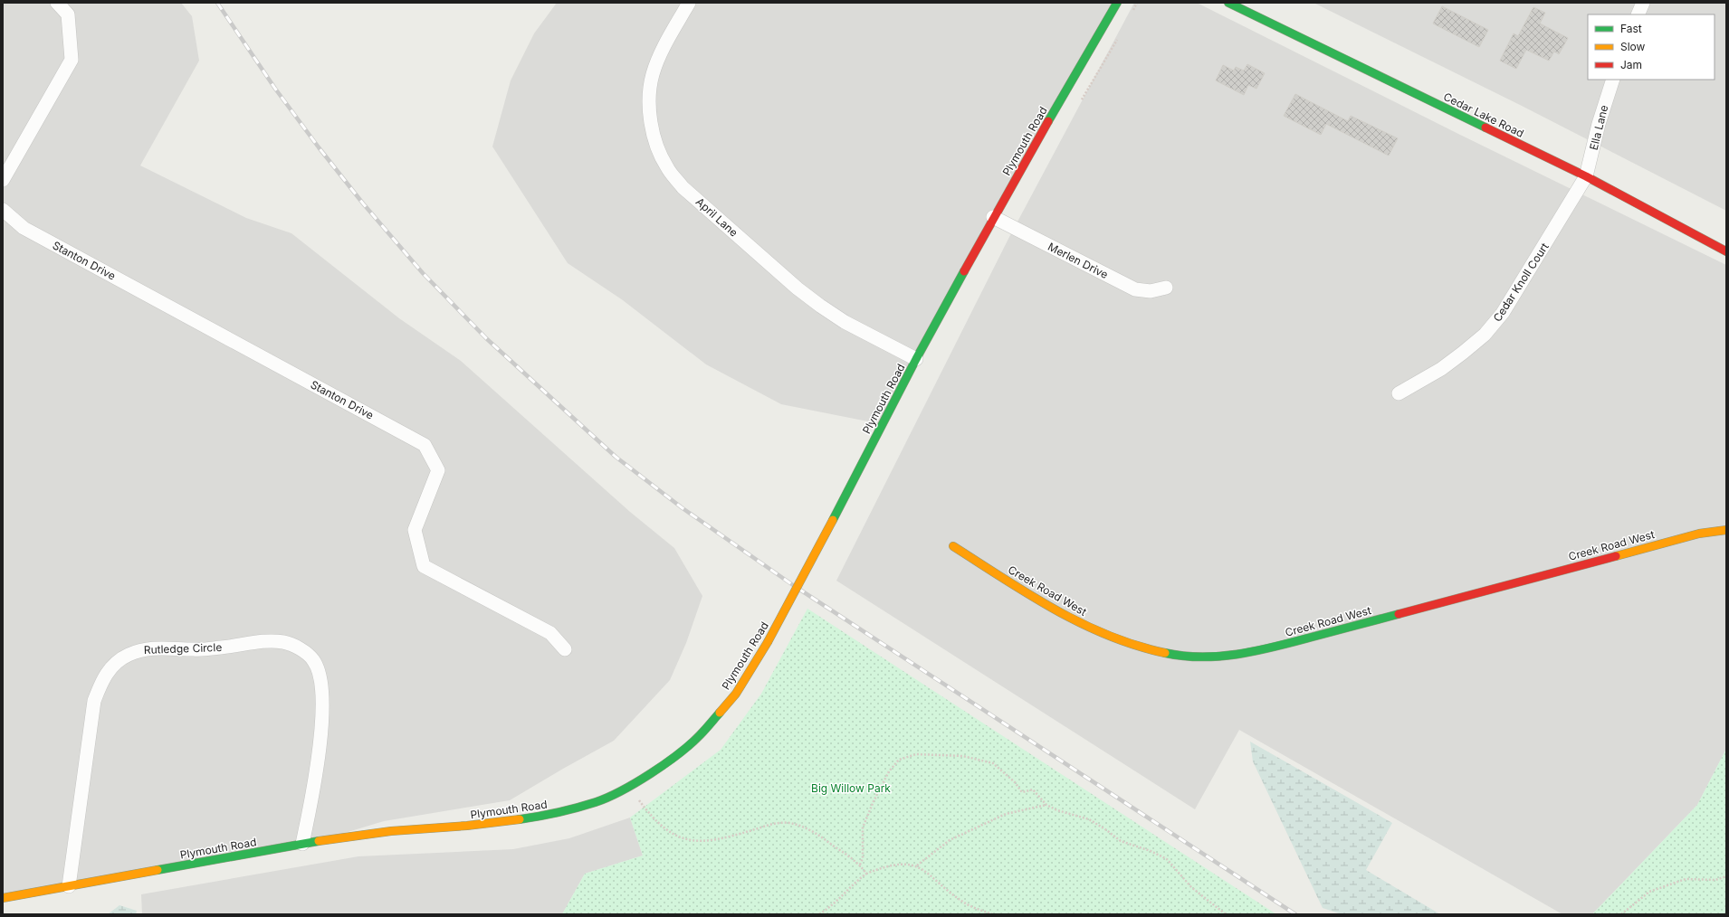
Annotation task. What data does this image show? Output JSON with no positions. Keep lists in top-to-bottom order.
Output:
{
  "streets": {
    "main road": ["Cedar Lake Road", "Plymouth Road", "Creek Road West"],
    "street": [
      "Ella Lane",
      "April Lane",
      "Stanton Drive",
      "Merlen Drive",
      "Cedar Knoll Court",
      "Rutledge Circle"
    ]
  },
  "crossings": [
    ["Cedar Lake Road", "Ella Lane"],
    ["Cedar Lake Road", "Cedar Knoll Court"],
    ["Ella Lane", "Cedar Knoll Court"],
    ["Plymouth Road", "April Lane"],
    ["Plymouth Road", "Merlen Drive"],
    ["Plymouth Road", "Rutledge Circle"]
  ],
  "parks": ["Big Willow Park"],
  "legend": ["Fast", "Slow", "Jam"]
}
